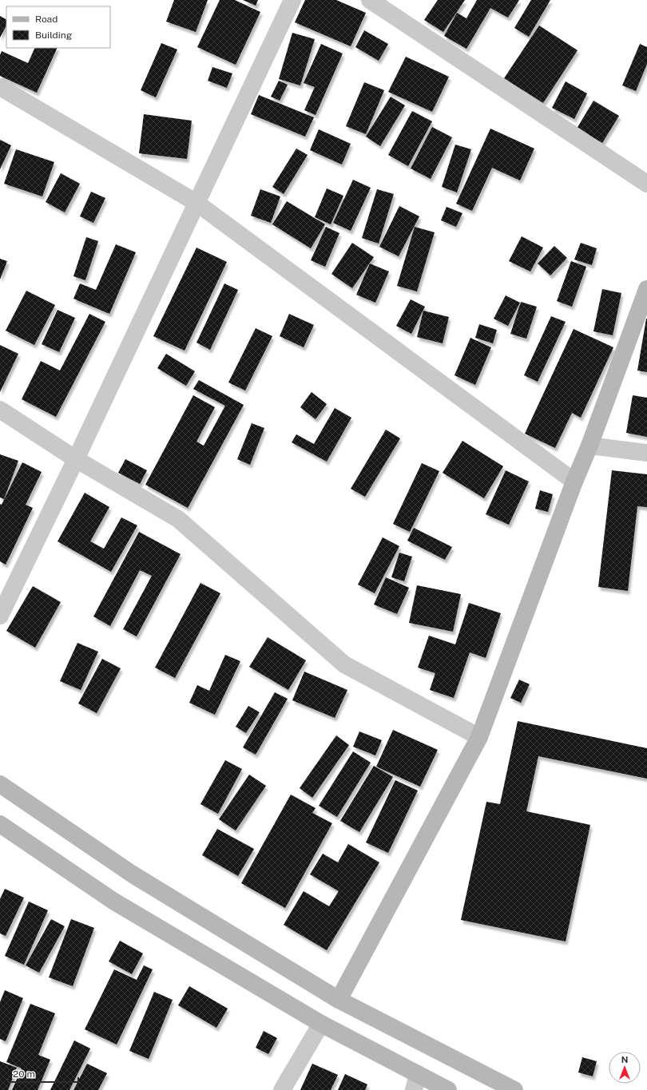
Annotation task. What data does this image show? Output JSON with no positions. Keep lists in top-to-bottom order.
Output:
{
  "legend": ["Road", "Building"],
  "scale_bar": "20 m",
  "north": "top"
}
